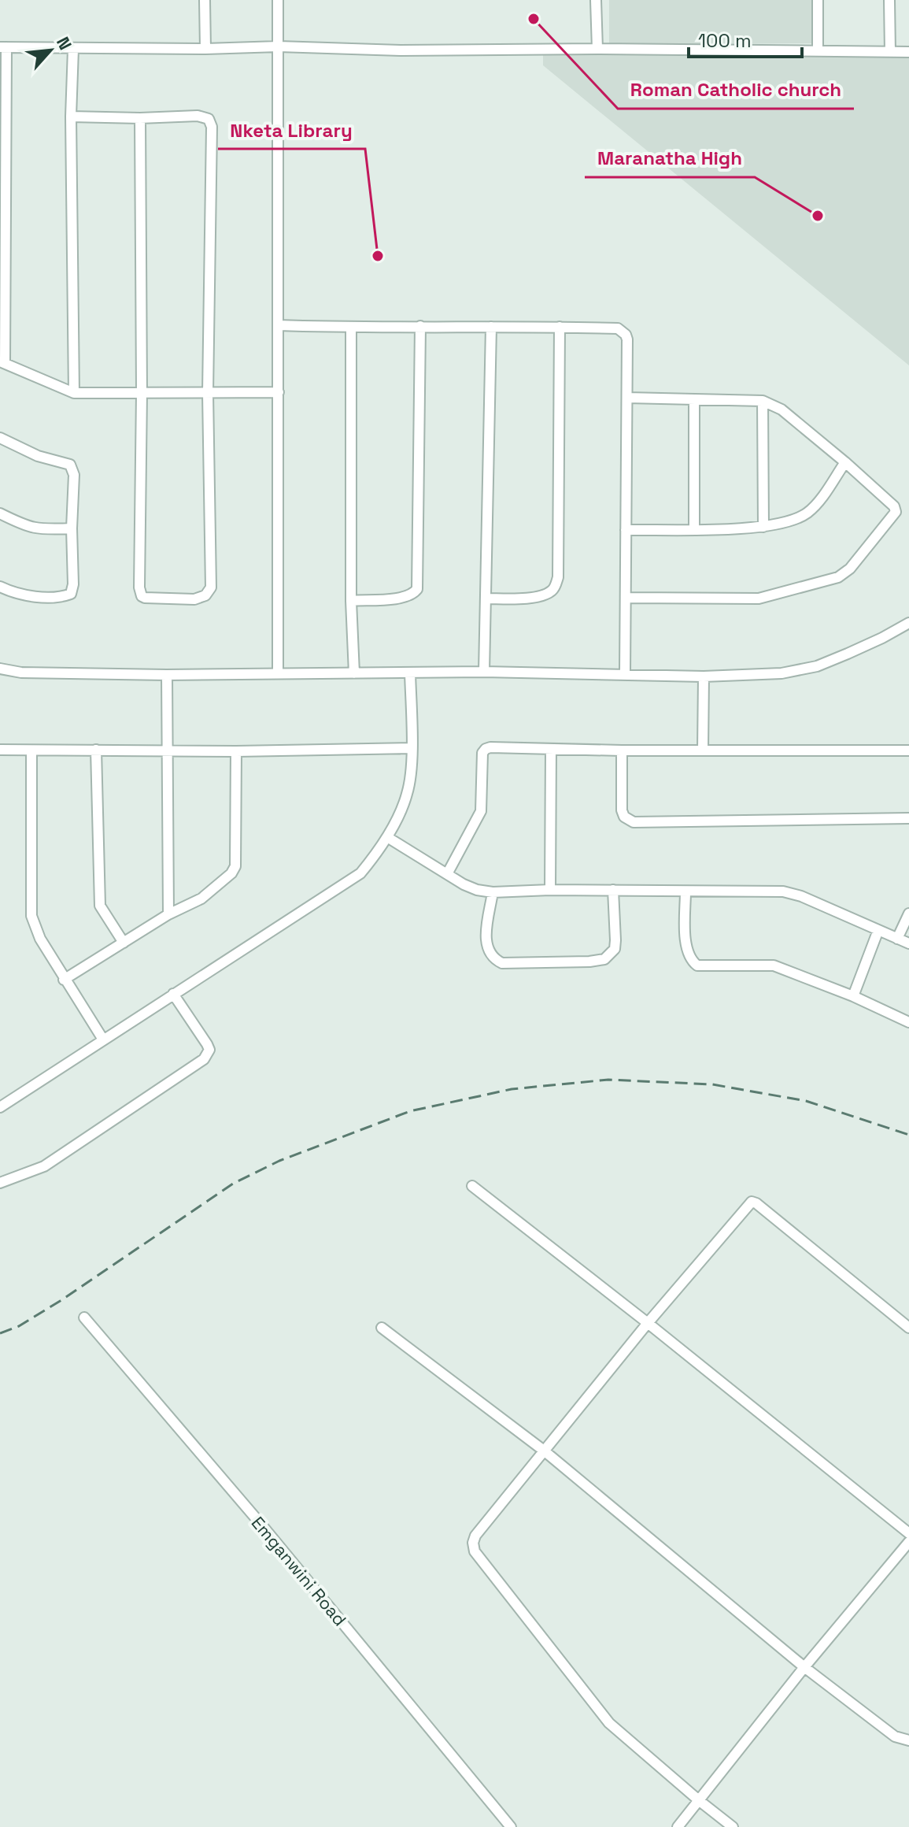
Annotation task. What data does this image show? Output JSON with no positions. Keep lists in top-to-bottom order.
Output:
{
  "streets": {
    "street": ["Emganwini Road"]
  },
  "places": ["Roman Catholic church", "Maranatha High", "Nketa Library"],
  "scale_bar": "100 m",
  "north": "top right"
}
